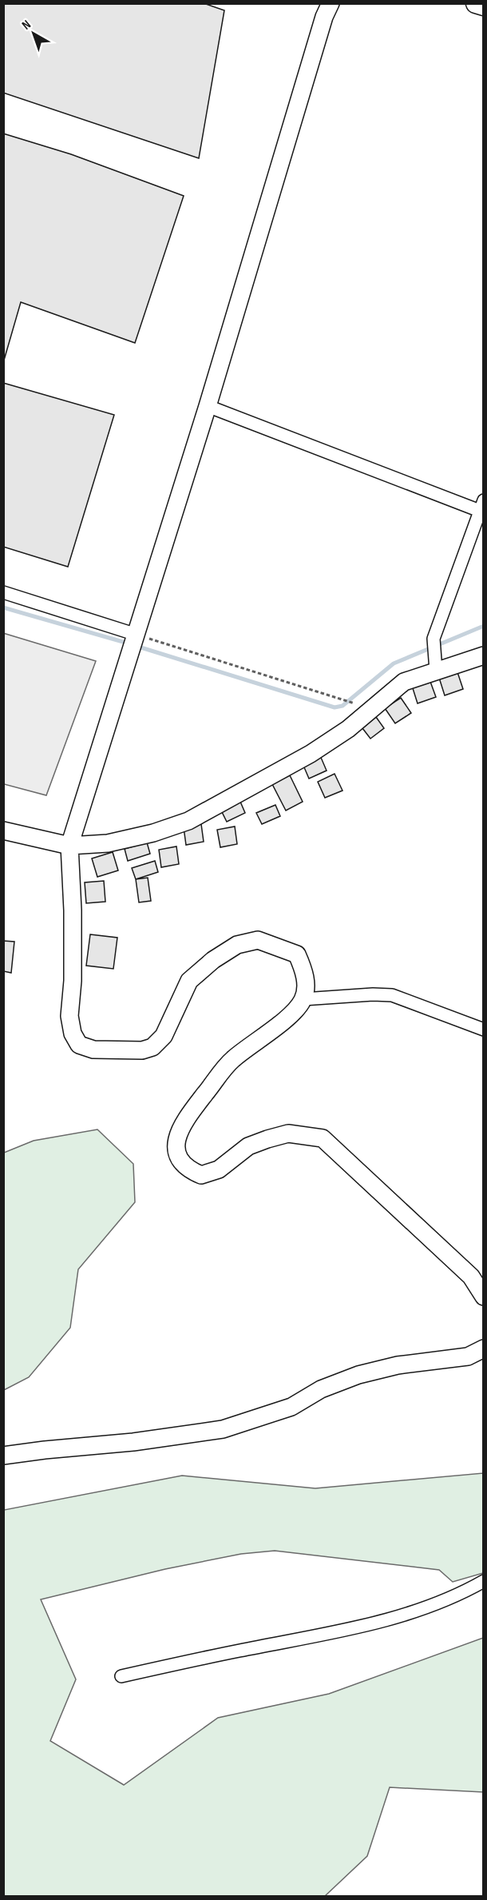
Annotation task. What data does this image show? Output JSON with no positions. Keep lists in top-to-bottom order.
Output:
{
  "north": "top left"
}
